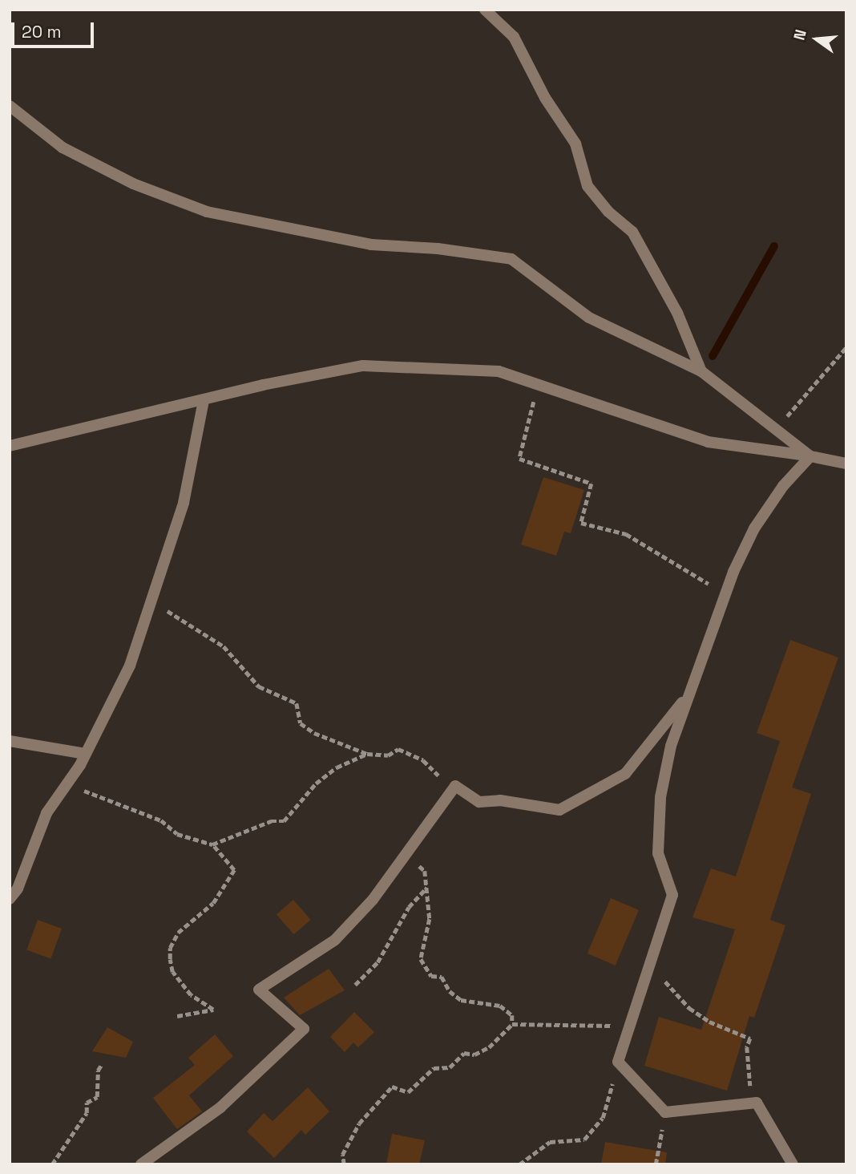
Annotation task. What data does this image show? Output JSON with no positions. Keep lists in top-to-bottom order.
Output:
{
  "scale_bar": "20 m",
  "north": "left"
}
